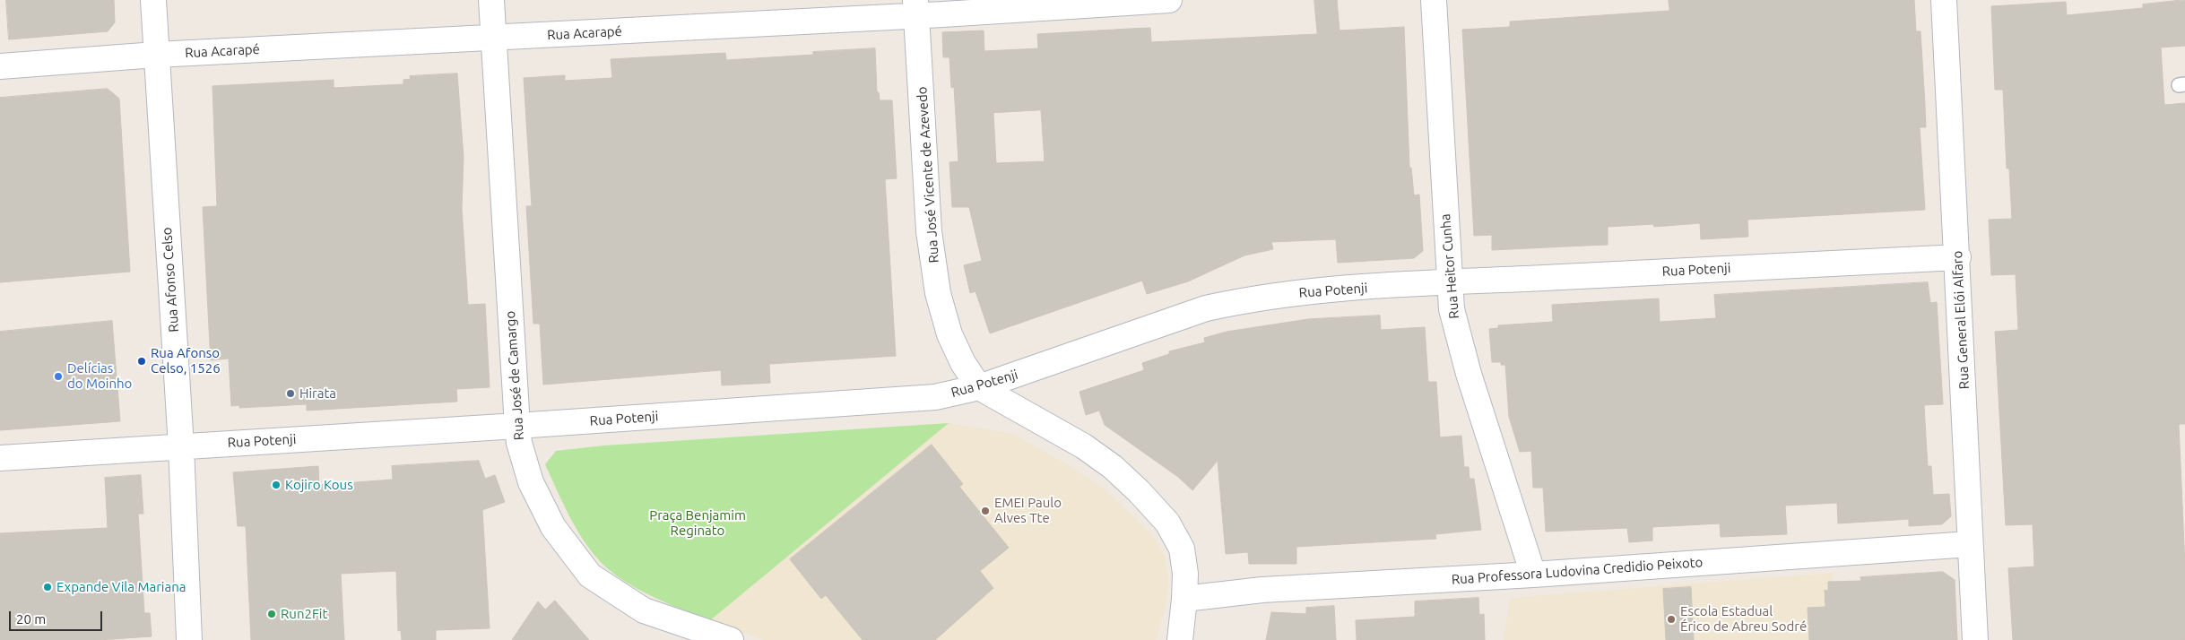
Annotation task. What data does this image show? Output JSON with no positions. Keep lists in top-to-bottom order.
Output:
{
  "streets": {
    "street": [
      "Rua Acarapé",
      "Rua José Vicente de Azevedo",
      "Rua Heitor Cunha",
      "Rua Potenji",
      "Rua Afonso Celso",
      "Rua General Elói Alfaro",
      "Rua José de Camargo",
      "Rua Professora Ludovina Credidio Peixoto"
    ]
  },
  "crossings": [
    ["Rua Acarapé", "Rua José Vicente de Azevedo"],
    ["Rua Acarapé", "Rua Afonso Celso"],
    ["Rua Acarapé", "Rua José de Camargo"],
    ["Rua José Vicente de Azevedo", "Rua Potenji"],
    ["Rua José Vicente de Azevedo", "Rua Professora Ludovina Credidio Peixoto"],
    ["Rua Heitor Cunha", "Rua Potenji"],
    ["Rua Heitor Cunha", "Rua Professora Ludovina Credidio Peixoto"],
    ["Rua Potenji", "Rua Afonso Celso"],
    ["Rua Potenji", "Rua General Elói Alfaro"],
    ["Rua Potenji", "Rua José de Camargo"],
    ["Rua General Elói Alfaro", "Rua Professora Ludovina Credidio Peixoto"]
  ],
  "parks": ["Praça Benjamim Reginato"],
  "places": [
    "Rua Afonso Celso, 1526",
    "Delícias do Moinho",
    "Hirata",
    "Kojiro Kous",
    "EMEI Paulo Alves Tte",
    "Expande Vila Mariana",
    "Run2Fit",
    "Escola Estadual Érico de Abreu Sodré"
  ],
  "scale_bar": "20 m"
}
